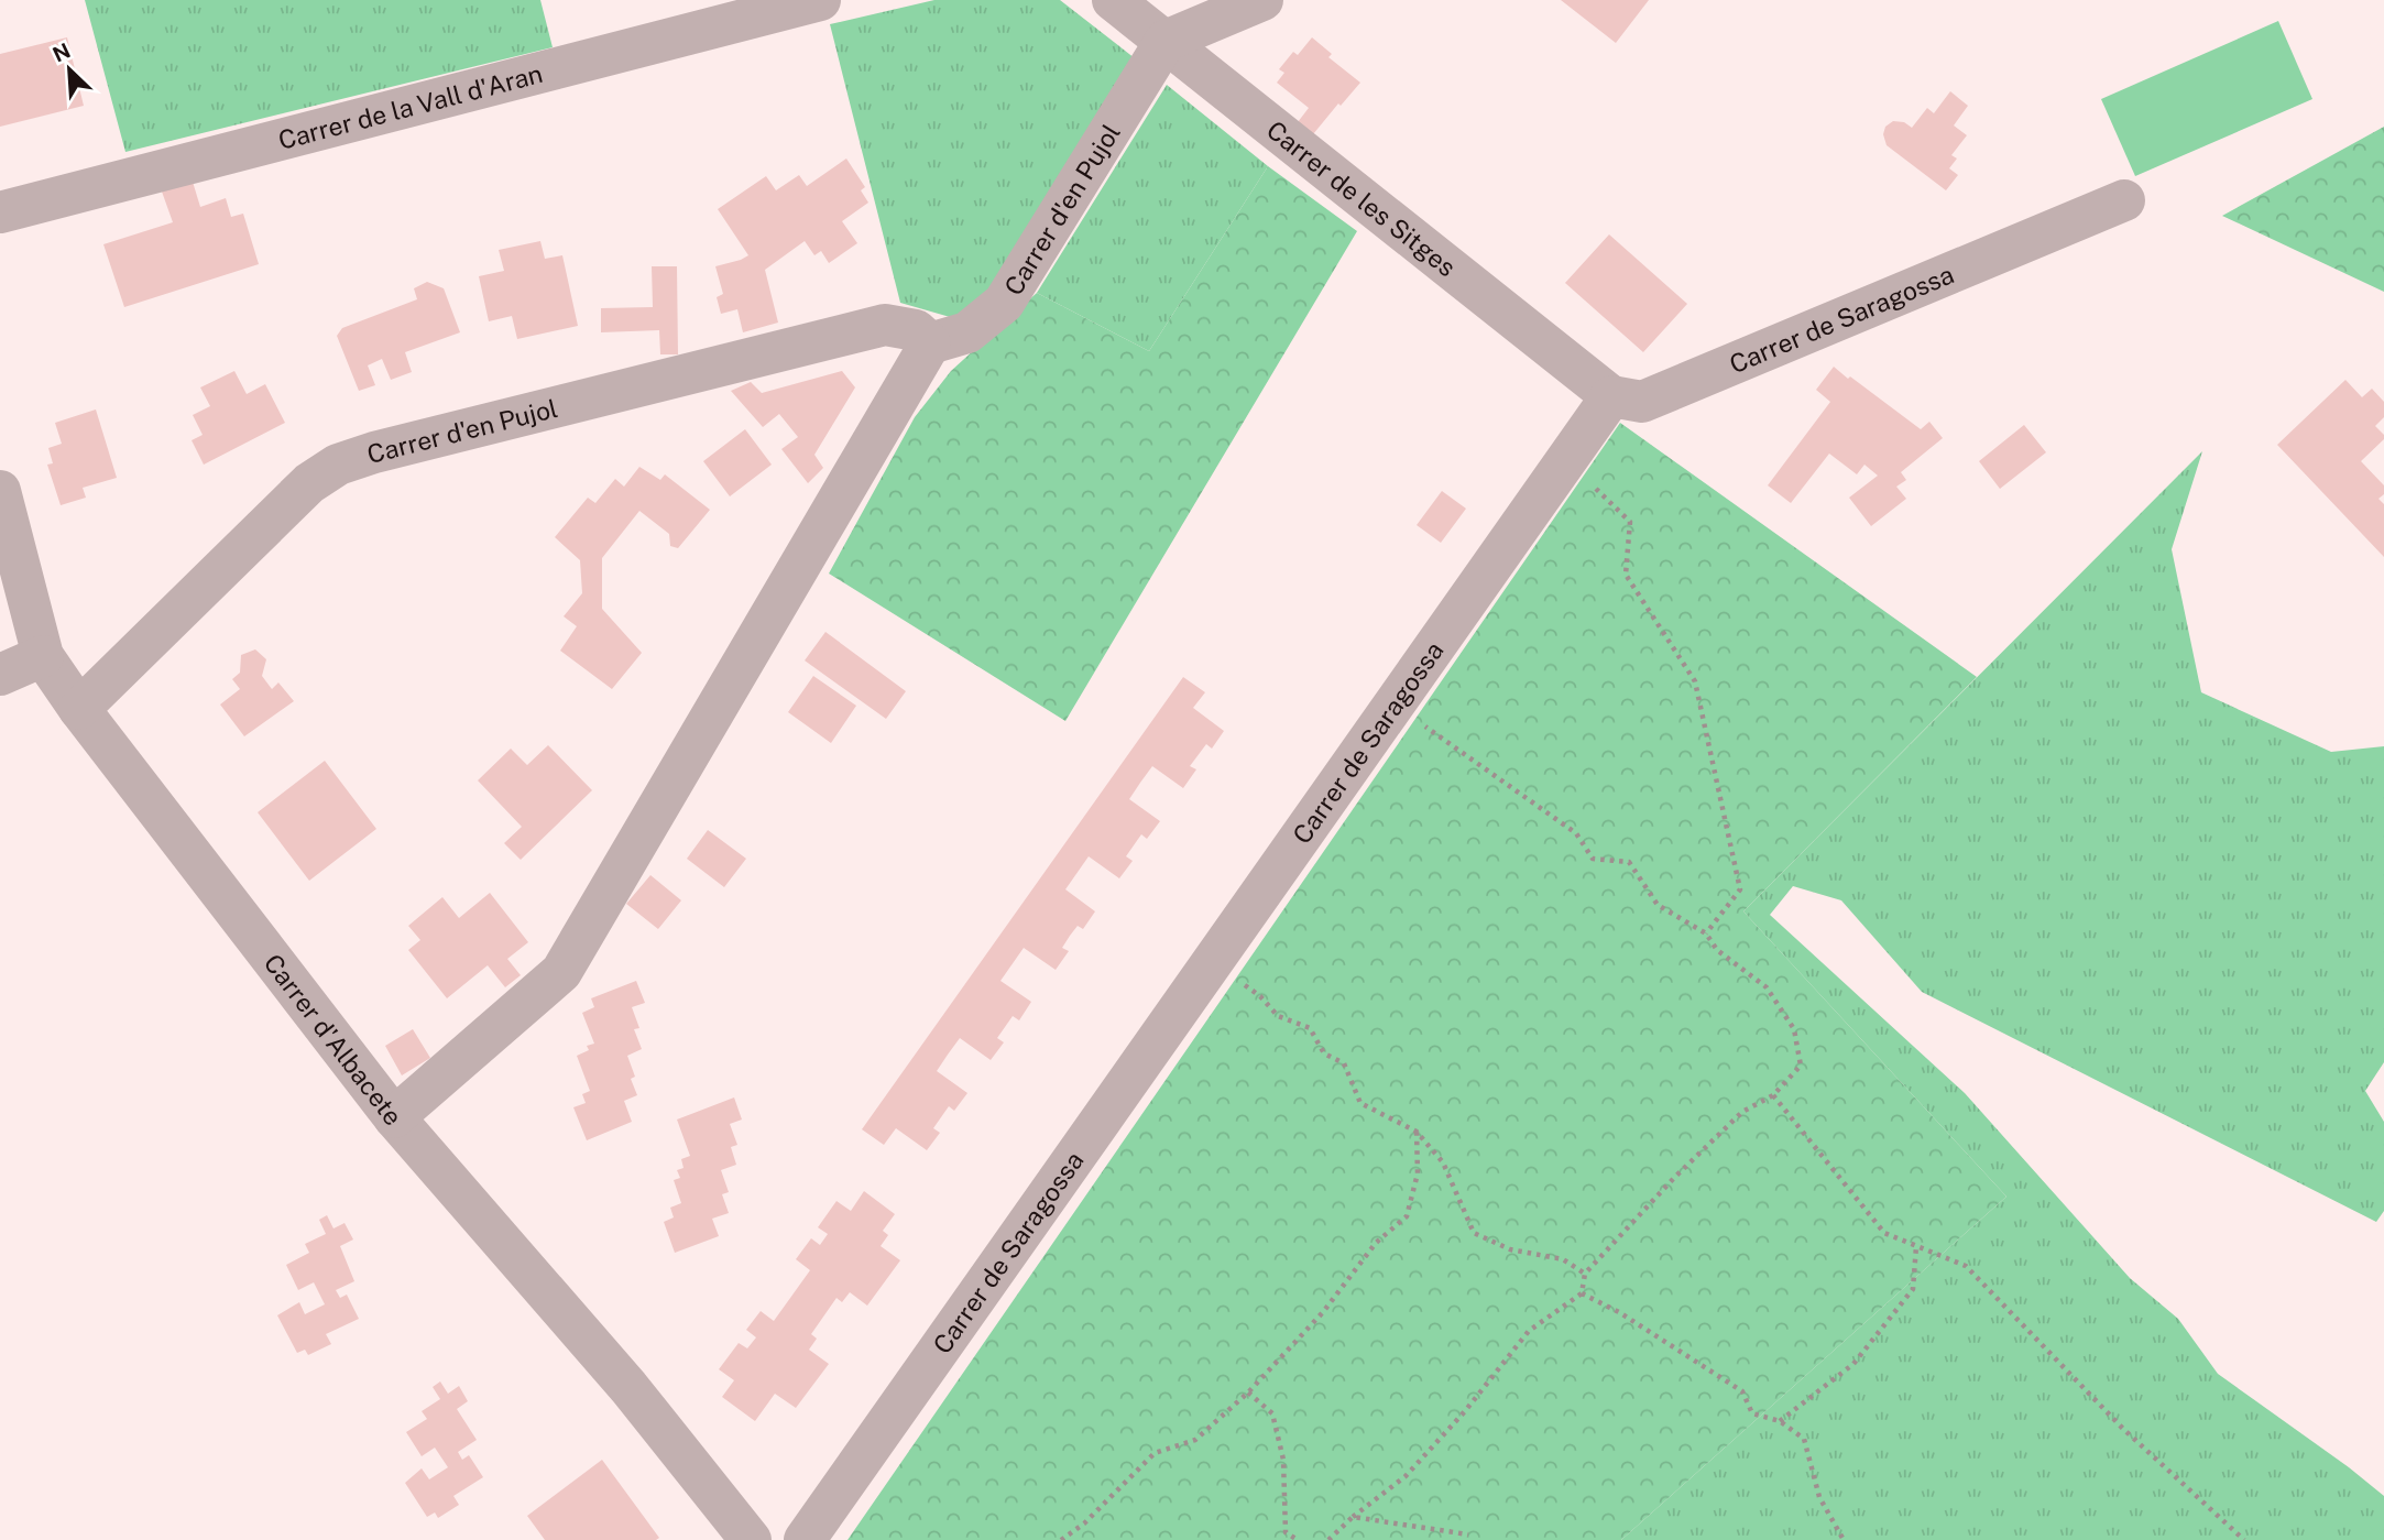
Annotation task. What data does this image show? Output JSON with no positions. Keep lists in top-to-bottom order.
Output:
{
  "streets": {
    "street": [
      "Carrer de la Vall d'Aran",
      "Carrer de les Sitges",
      "Carrer d'en Pujol",
      "Carrer de Saragossa",
      "Carrer d'Albacete"
    ]
  },
  "crossings": [
    ["Carrer de les Sitges", "Carrer d'en Pujol"],
    ["Carrer de les Sitges", "Carrer de Saragossa"],
    ["Carrer d'en Pujol", "Carrer d'Albacete"]
  ],
  "north": "top left"
}
